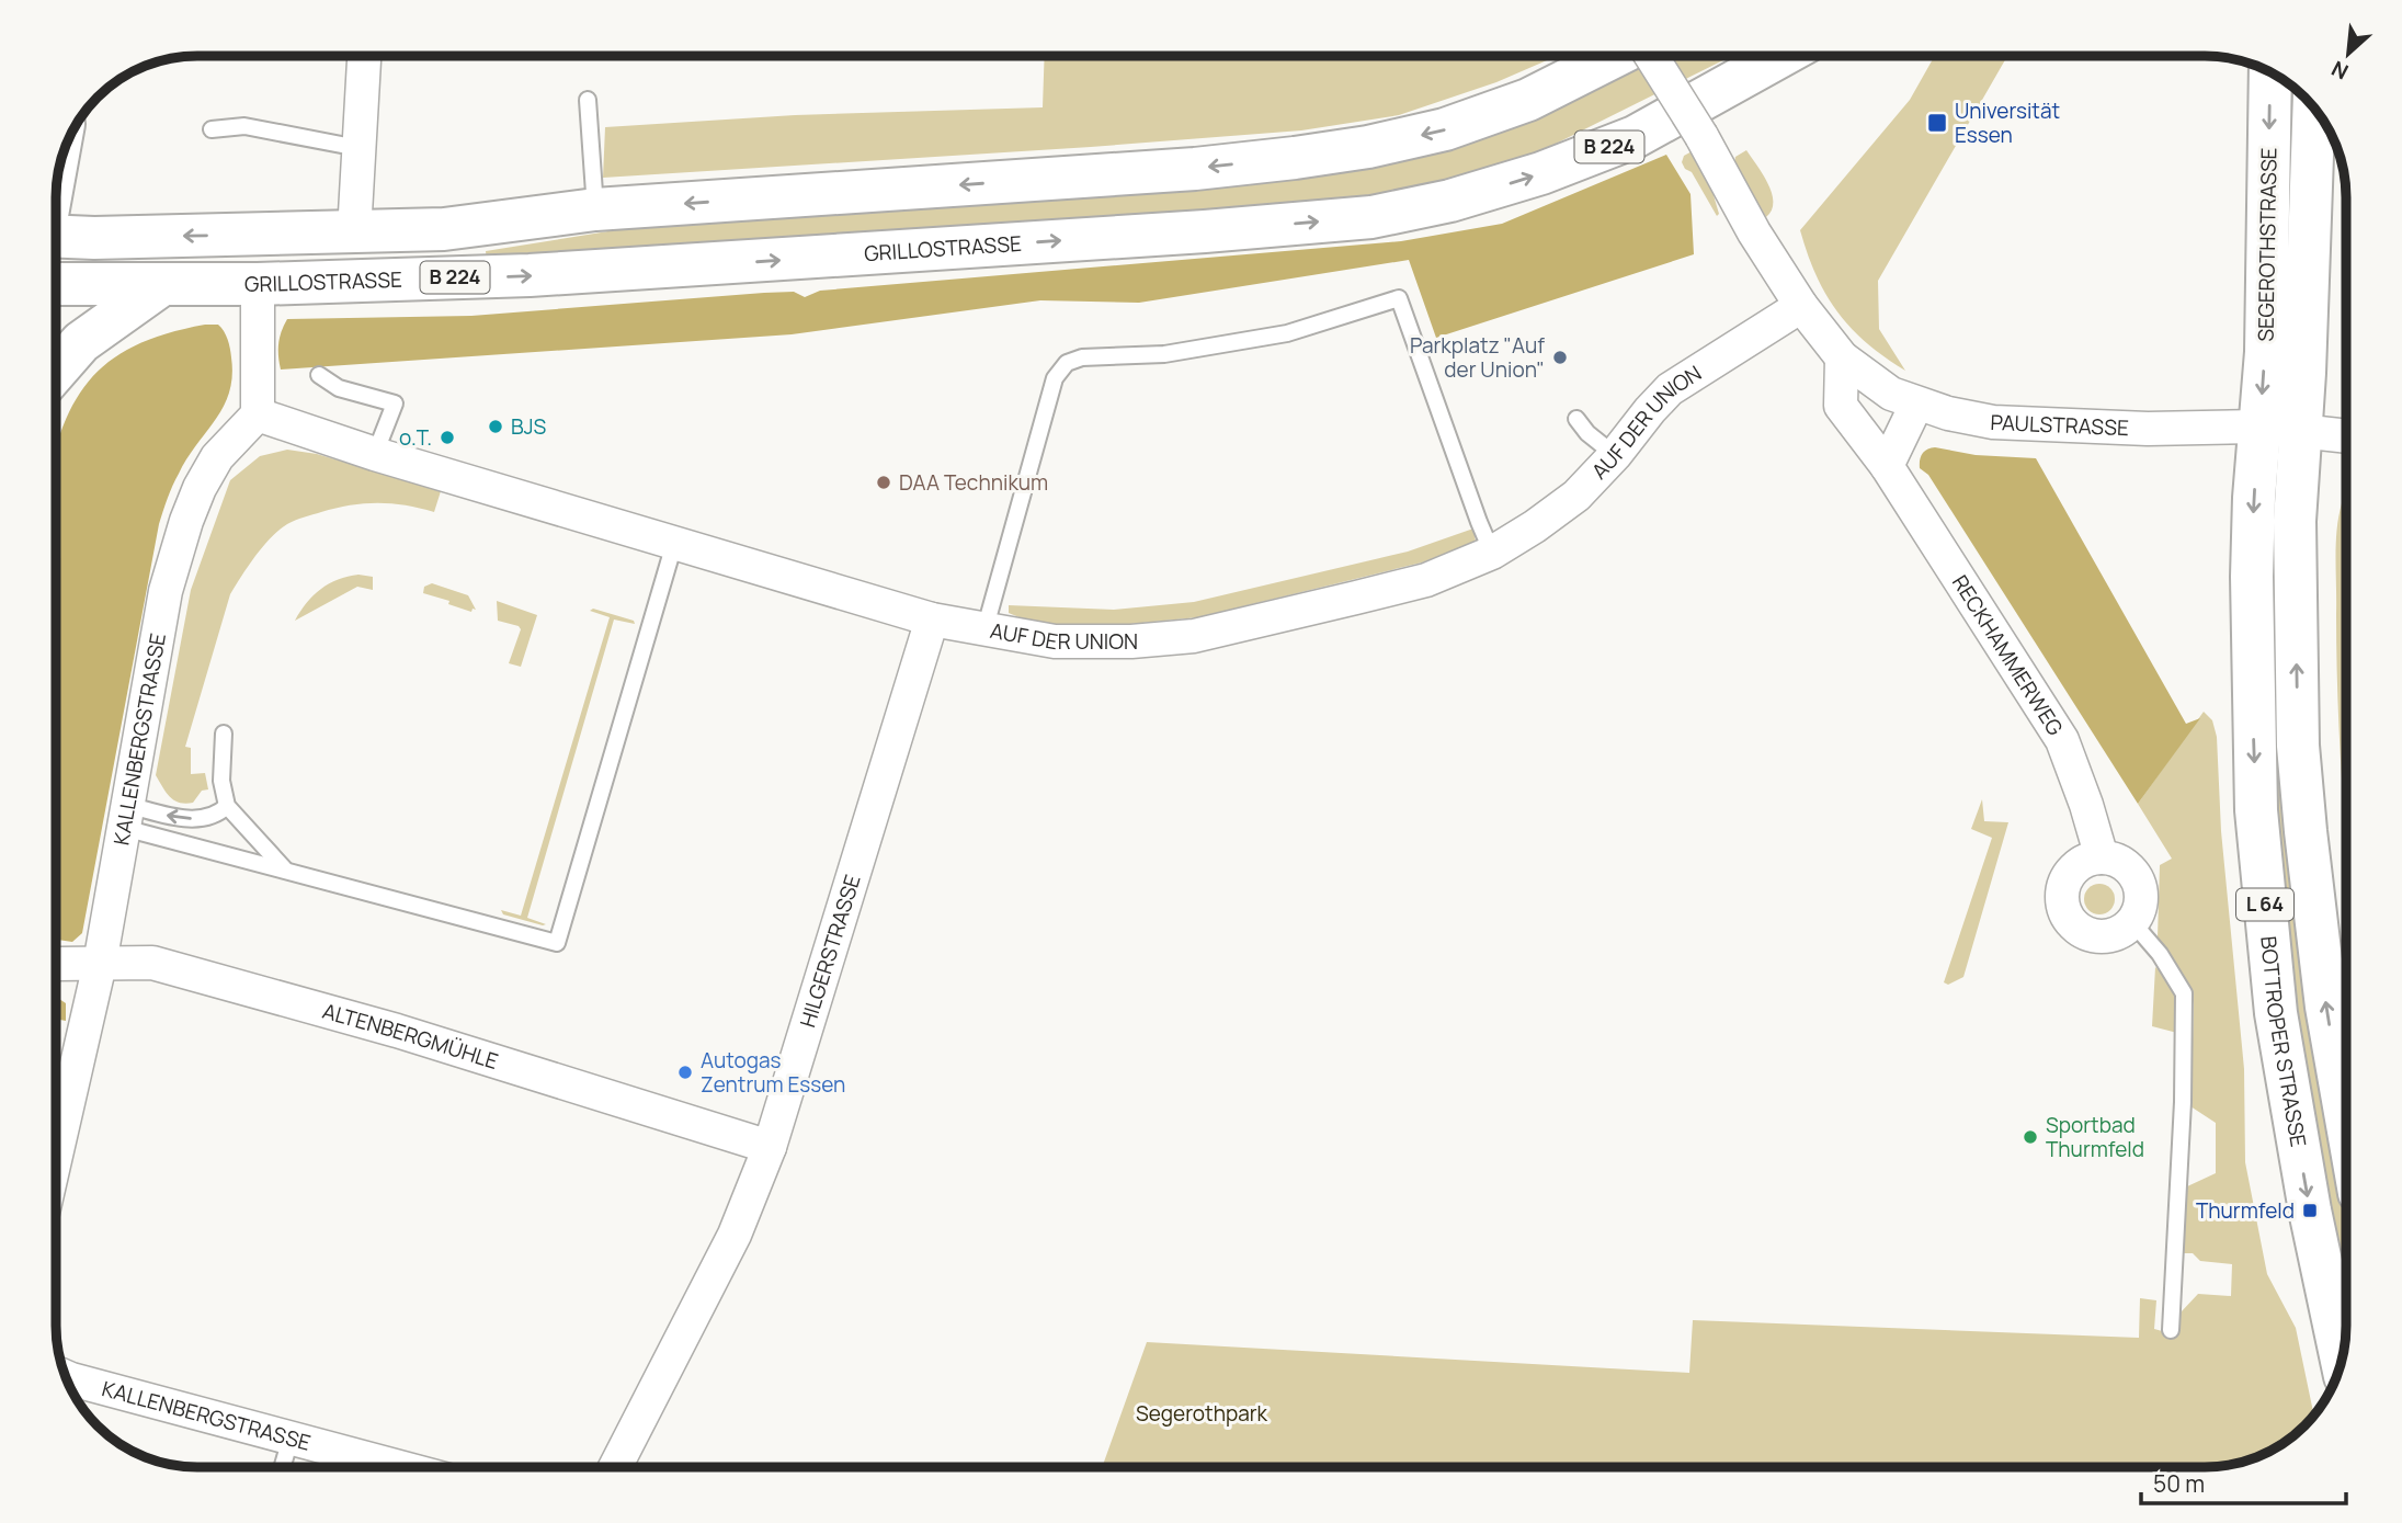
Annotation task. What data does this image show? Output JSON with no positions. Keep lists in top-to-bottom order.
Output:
{
  "streets": {
    "main road": [
      "B 224",
      "SEGEROTHSTRASSE",
      "GRILLOSTRASSE",
      "L 64",
      "BOTTROPER STRASSE"
    ],
    "street": [
      "AUF DER UNION",
      "PAULSTRASSE",
      "RECKHAMMERWEG",
      "KALLENBERGSTRASSE",
      "HILGERSTRASSE",
      "ALTENBERGMÜHLE"
    ]
  },
  "crossings": [
    ["SEGEROTHSTRASSE", "PAULSTRASSE"],
    ["SEGEROTHSTRASSE", "L 64"],
    ["SEGEROTHSTRASSE", "BOTTROPER STRASSE"],
    ["AUF DER UNION", "PAULSTRASSE"],
    ["AUF DER UNION", "KALLENBERGSTRASSE"],
    ["AUF DER UNION", "HILGERSTRASSE"],
    ["PAULSTRASSE", "RECKHAMMERWEG"],
    ["PAULSTRASSE", "L 64"],
    ["PAULSTRASSE", "BOTTROPER STRASSE"],
    ["KALLENBERGSTRASSE", "ALTENBERGMÜHLE"],
    ["L 64", "BOTTROPER STRASSE"],
    ["HILGERSTRASSE", "ALTENBERGMÜHLE"]
  ],
  "parks": ["Segerothpark"],
  "places": {
    "transit": ["Universität Essen", "Thurmfeld"],
    "other": [
      "Parkplatz \"Auf der Union\"",
      "BJS",
      "o.T.",
      "DAA Technikum",
      "Autogas Zentrum Essen",
      "Sportbad Thurmfeld"
    ]
  },
  "scale_bar": "50 m",
  "north": "bottom left"
}
